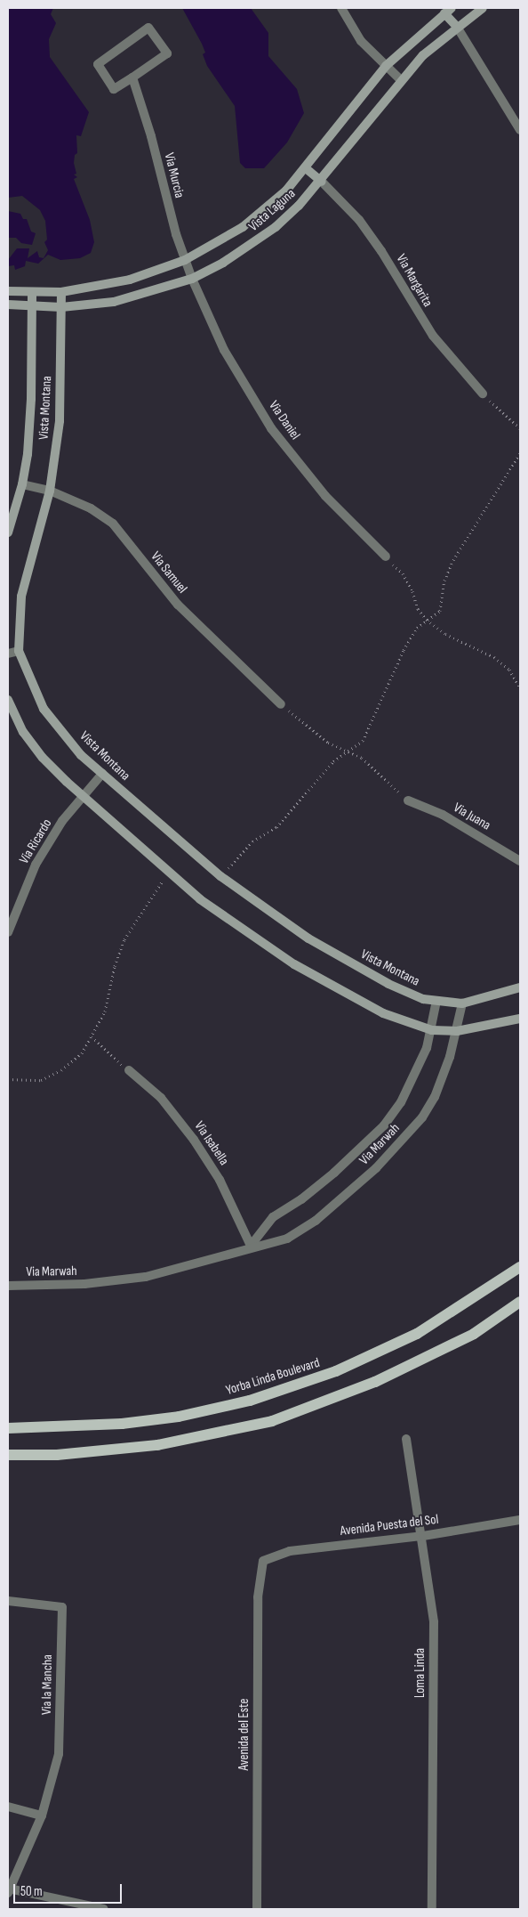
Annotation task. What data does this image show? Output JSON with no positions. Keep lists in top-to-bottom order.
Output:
{
  "streets": {
    "main road": ["Yorba Linda Boulevard"],
    "street": [
      "Via Murcia",
      "Vista Laguna",
      "Via Margarita",
      "Vista Montana",
      "Via Daniel",
      "Via Samuel",
      "Via Juana",
      "Via Ricardo",
      "Via Isabella",
      "Via Marwah",
      "Avenida Puesta del Sol",
      "Loma Linda",
      "Via la Mancha",
      "Avenida del Este"
    ]
  },
  "crossings": [
    ["Via Murcia", "Vista Laguna"],
    ["Via Murcia", "Via Daniel"],
    ["Vista Laguna", "Via Margarita"],
    ["Vista Laguna", "Vista Montana"],
    ["Vista Laguna", "Via Daniel"],
    ["Vista Montana", "Via Samuel"],
    ["Vista Montana", "Via Ricardo"],
    ["Vista Montana", "Via Marwah"],
    ["Via Isabella", "Via Marwah"],
    ["Avenida Puesta del Sol", "Loma Linda"],
    ["Avenida Puesta del Sol", "Avenida del Este"]
  ],
  "scale_bar": "50 m"
}
